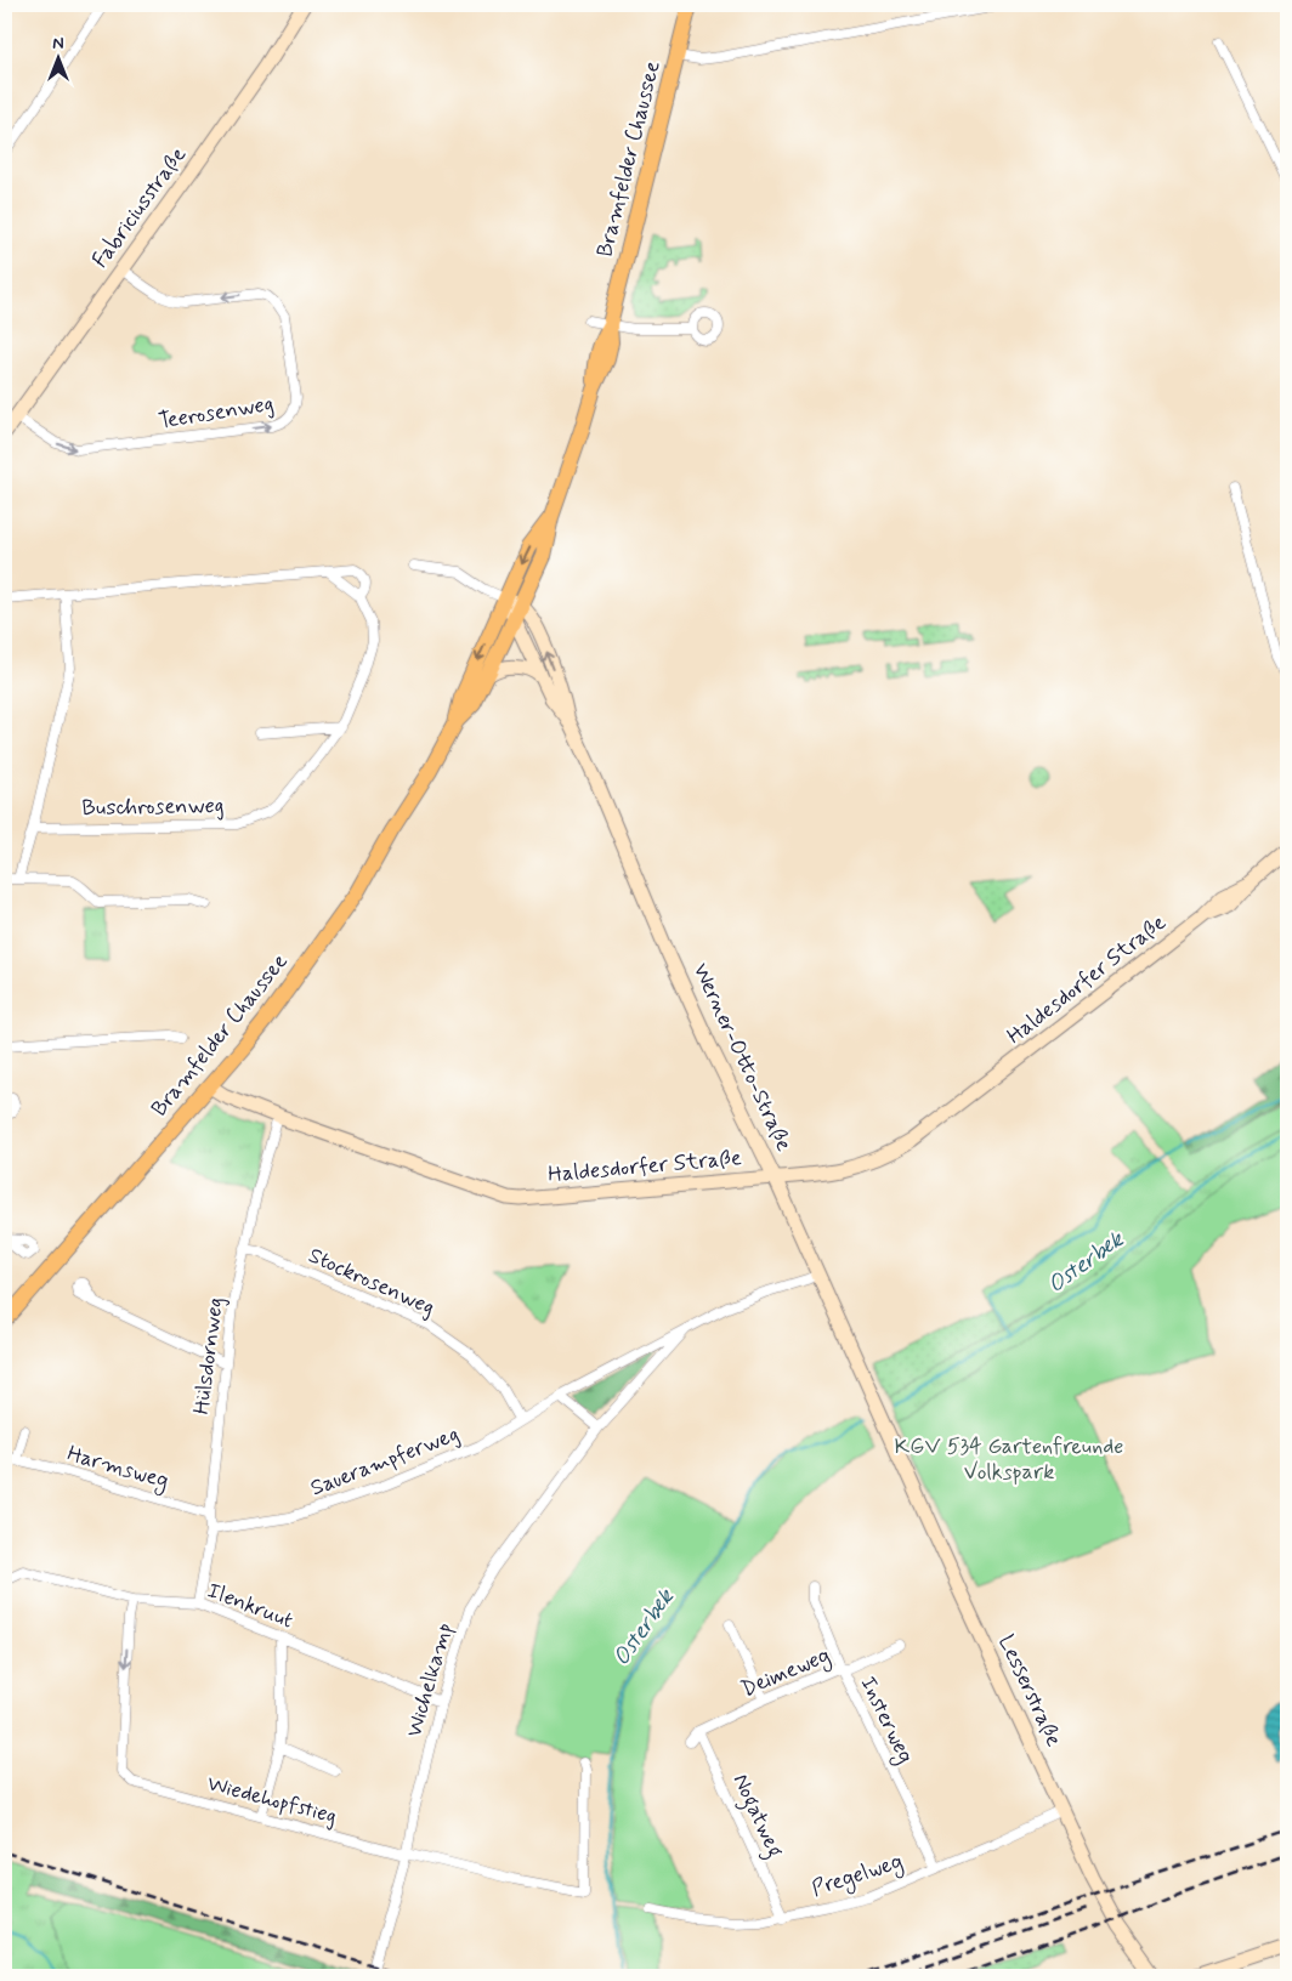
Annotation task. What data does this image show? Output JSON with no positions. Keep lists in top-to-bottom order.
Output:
{
  "streets": {
    "main road": ["Bramfelder Chaussee"],
    "street": [
      "Fabriciusstraße",
      "Teerosenweg",
      "Buschrosenweg",
      "Haldesdorfer Straße",
      "Werner-Otto-Straße",
      "Stockrosenweg",
      "Hülsdornweg",
      "Sauerampferweg",
      "Harmsweg",
      "Ilenkruut",
      "Deimeweg",
      "Wichelkamp",
      "Lesserstraße",
      "Insterweg",
      "Wiedehopfstieg",
      "Nogatweg",
      "Pregelweg"
    ]
  },
  "crossings": [
    ["Bramfelder Chaussee", "Haldesdorfer Straße"],
    ["Bramfelder Chaussee", "Werner-Otto-Straße"],
    ["Fabriciusstraße", "Teerosenweg"],
    ["Haldesdorfer Straße", "Werner-Otto-Straße"],
    ["Haldesdorfer Straße", "Hülsdornweg"],
    ["Werner-Otto-Straße", "Sauerampferweg"],
    ["Werner-Otto-Straße", "Lesserstraße"],
    ["Stockrosenweg", "Hülsdornweg"],
    ["Stockrosenweg", "Sauerampferweg"],
    ["Hülsdornweg", "Sauerampferweg"],
    ["Hülsdornweg", "Harmsweg"],
    ["Hülsdornweg", "Ilenkruut"],
    ["Sauerampferweg", "Wichelkamp"],
    ["Ilenkruut", "Wichelkamp"],
    ["Ilenkruut", "Wiedehopfstieg"],
    ["Deimeweg", "Insterweg"],
    ["Deimeweg", "Nogatweg"],
    ["Wichelkamp", "Wiedehopfstieg"],
    ["Lesserstraße", "Pregelweg"],
    ["Insterweg", "Pregelweg"],
    ["Nogatweg", "Pregelweg"]
  ],
  "water": ["Osterbek"],
  "parks": ["KGV 534 Gartenfreunde Volkspark"],
  "north": "top"
}
